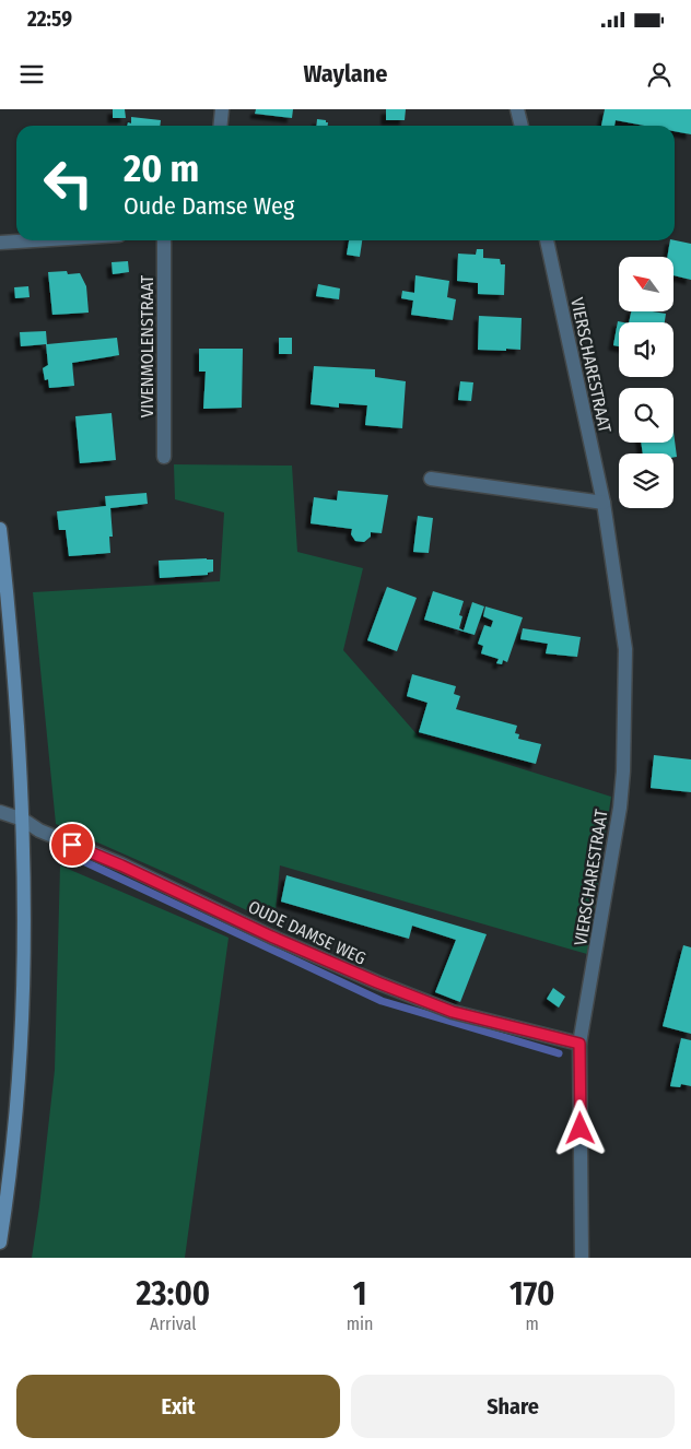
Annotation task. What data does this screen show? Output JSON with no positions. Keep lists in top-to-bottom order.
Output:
{
  "streets": {
    "street": ["VIVENMOLENSTRAAT", "VIERSCHARESTRAAT", "OUDE DAMSE WEG"]
  },
  "crossings": [
    ["VIERSCHARESTRAAT", "OUDE DAMSE WEG"]
  ],
  "north": "top left",
  "page": {
    "status": "22:59",
    "header": "Waylane",
    "turn": ["20 m", "Oude Damse Weg"],
    "eta": [
      "23:00",
      "Arrival",
      "1",
      "min",
      "170",
      "m"
    ],
    "buttons": ["Exit", "Share"]
  }
}
